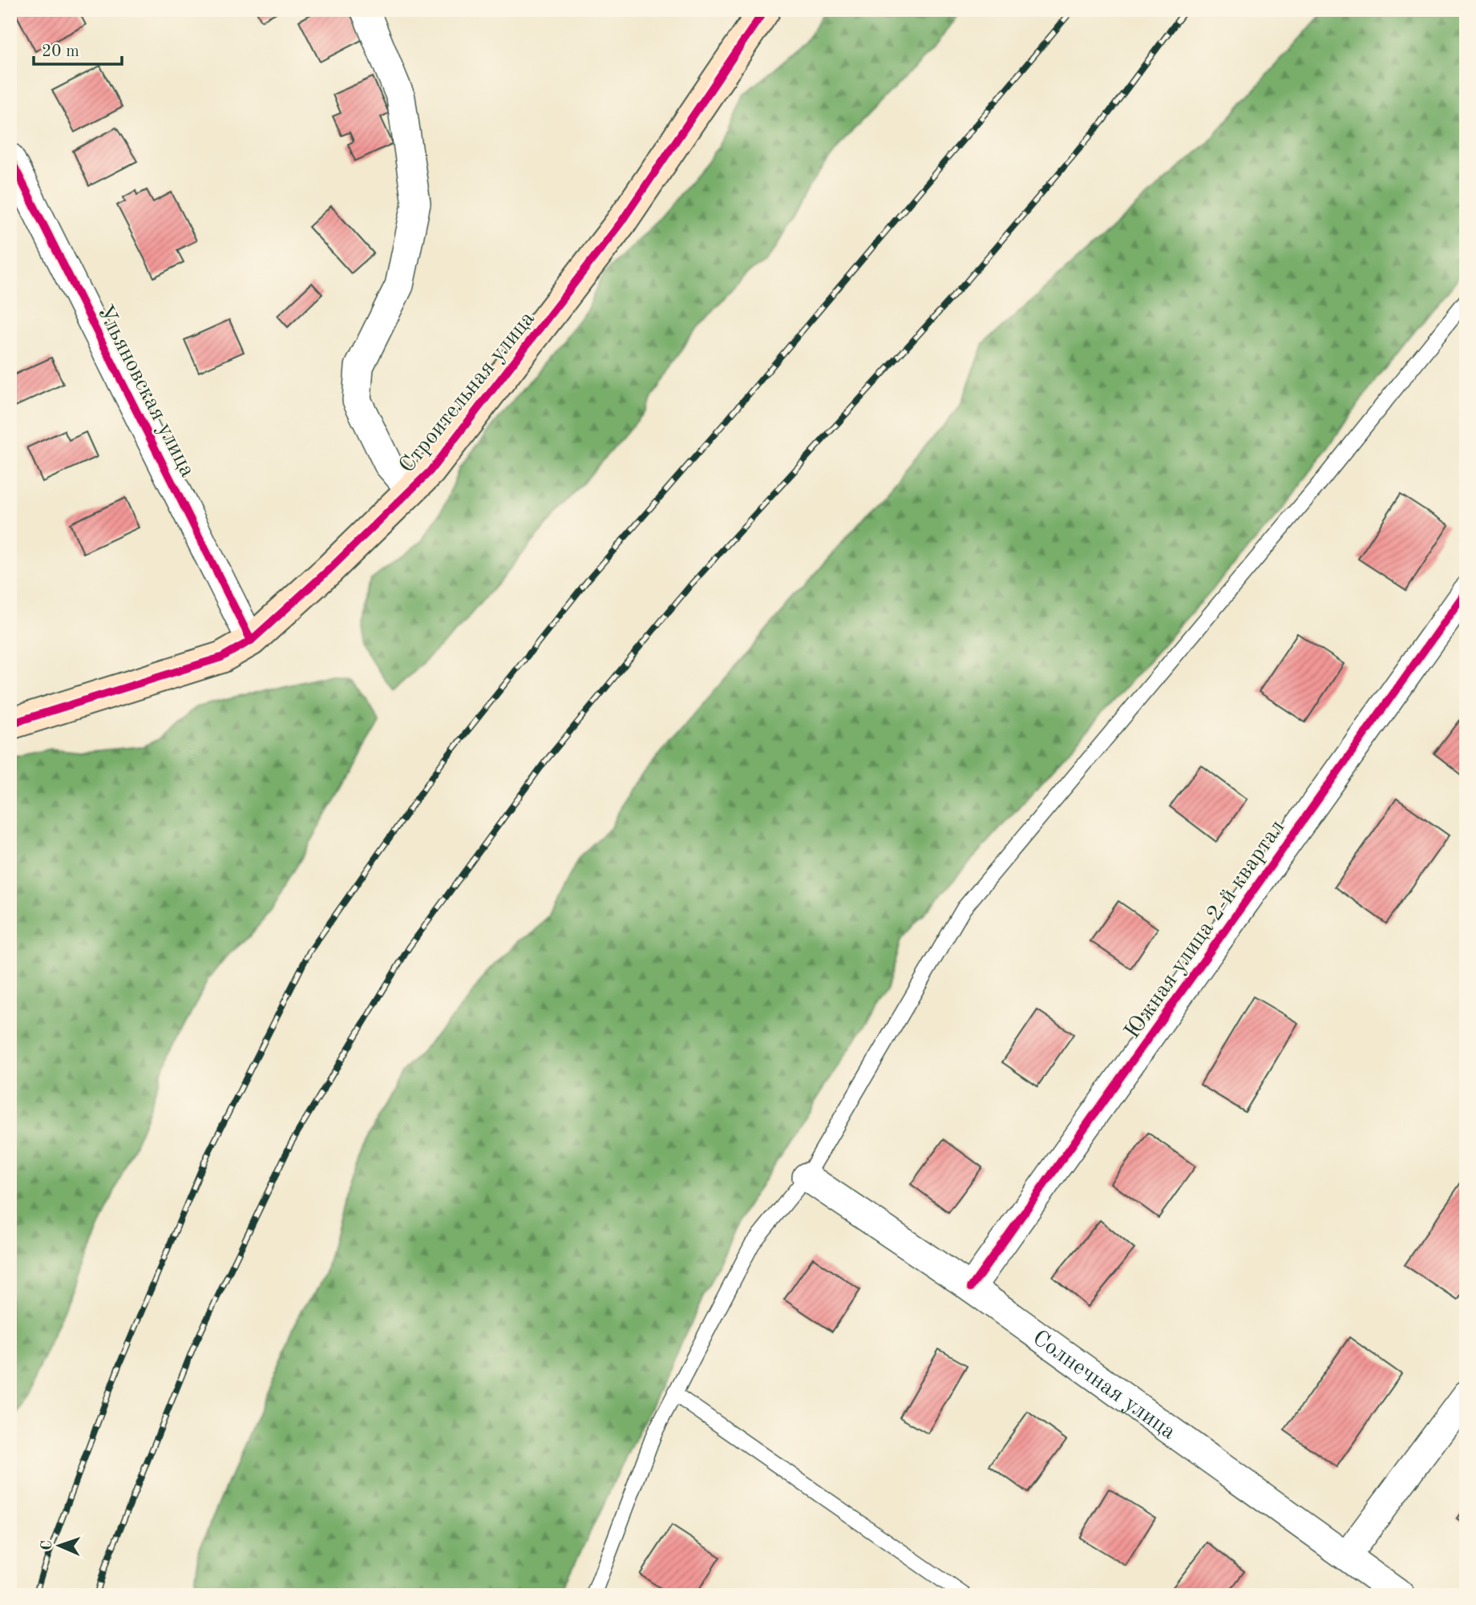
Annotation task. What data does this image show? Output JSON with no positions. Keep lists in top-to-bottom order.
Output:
{
  "streets": {
    "street": [
      "Ульяновская улица",
      "Строительная улица",
      "Южная улица 2-й квартал",
      "Солнечная улица"
    ]
  },
  "crossings": [
    ["Ульяновская улица", "Строительная улица"],
    ["Южная улица 2-й квартал", "Солнечная улица"]
  ],
  "scale_bar": "20 m",
  "north": "left"
}
